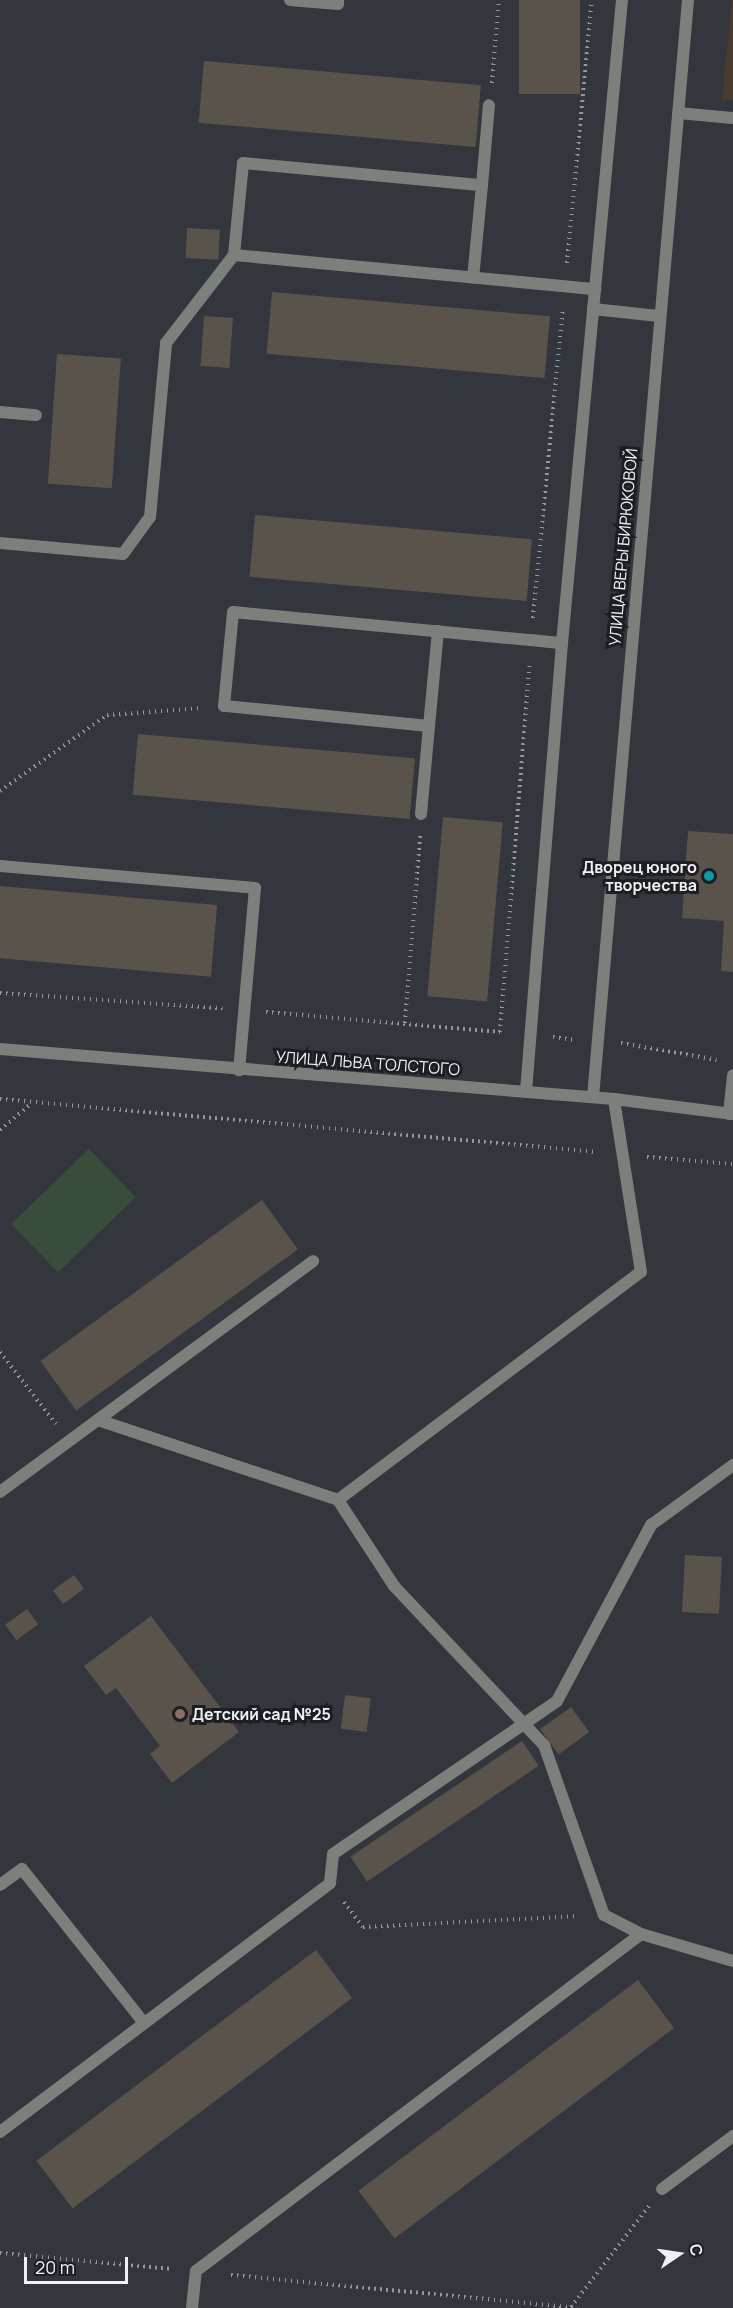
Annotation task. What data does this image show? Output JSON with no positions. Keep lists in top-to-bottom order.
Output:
{
  "streets": {
    "street": ["УЛИЦА ВЕРЫ БИРЮКОВОЙ", "УЛИЦА ЛЬВА ТОЛСТОГО"]
  },
  "crossings": [
    ["УЛИЦА ВЕРЫ БИРЮКОВОЙ", "УЛИЦА ЛЬВА ТОЛСТОГО"]
  ],
  "places": ["Дворец юного творчества", "Детский сад №25"],
  "scale_bar": "20 m",
  "north": "right"
}
